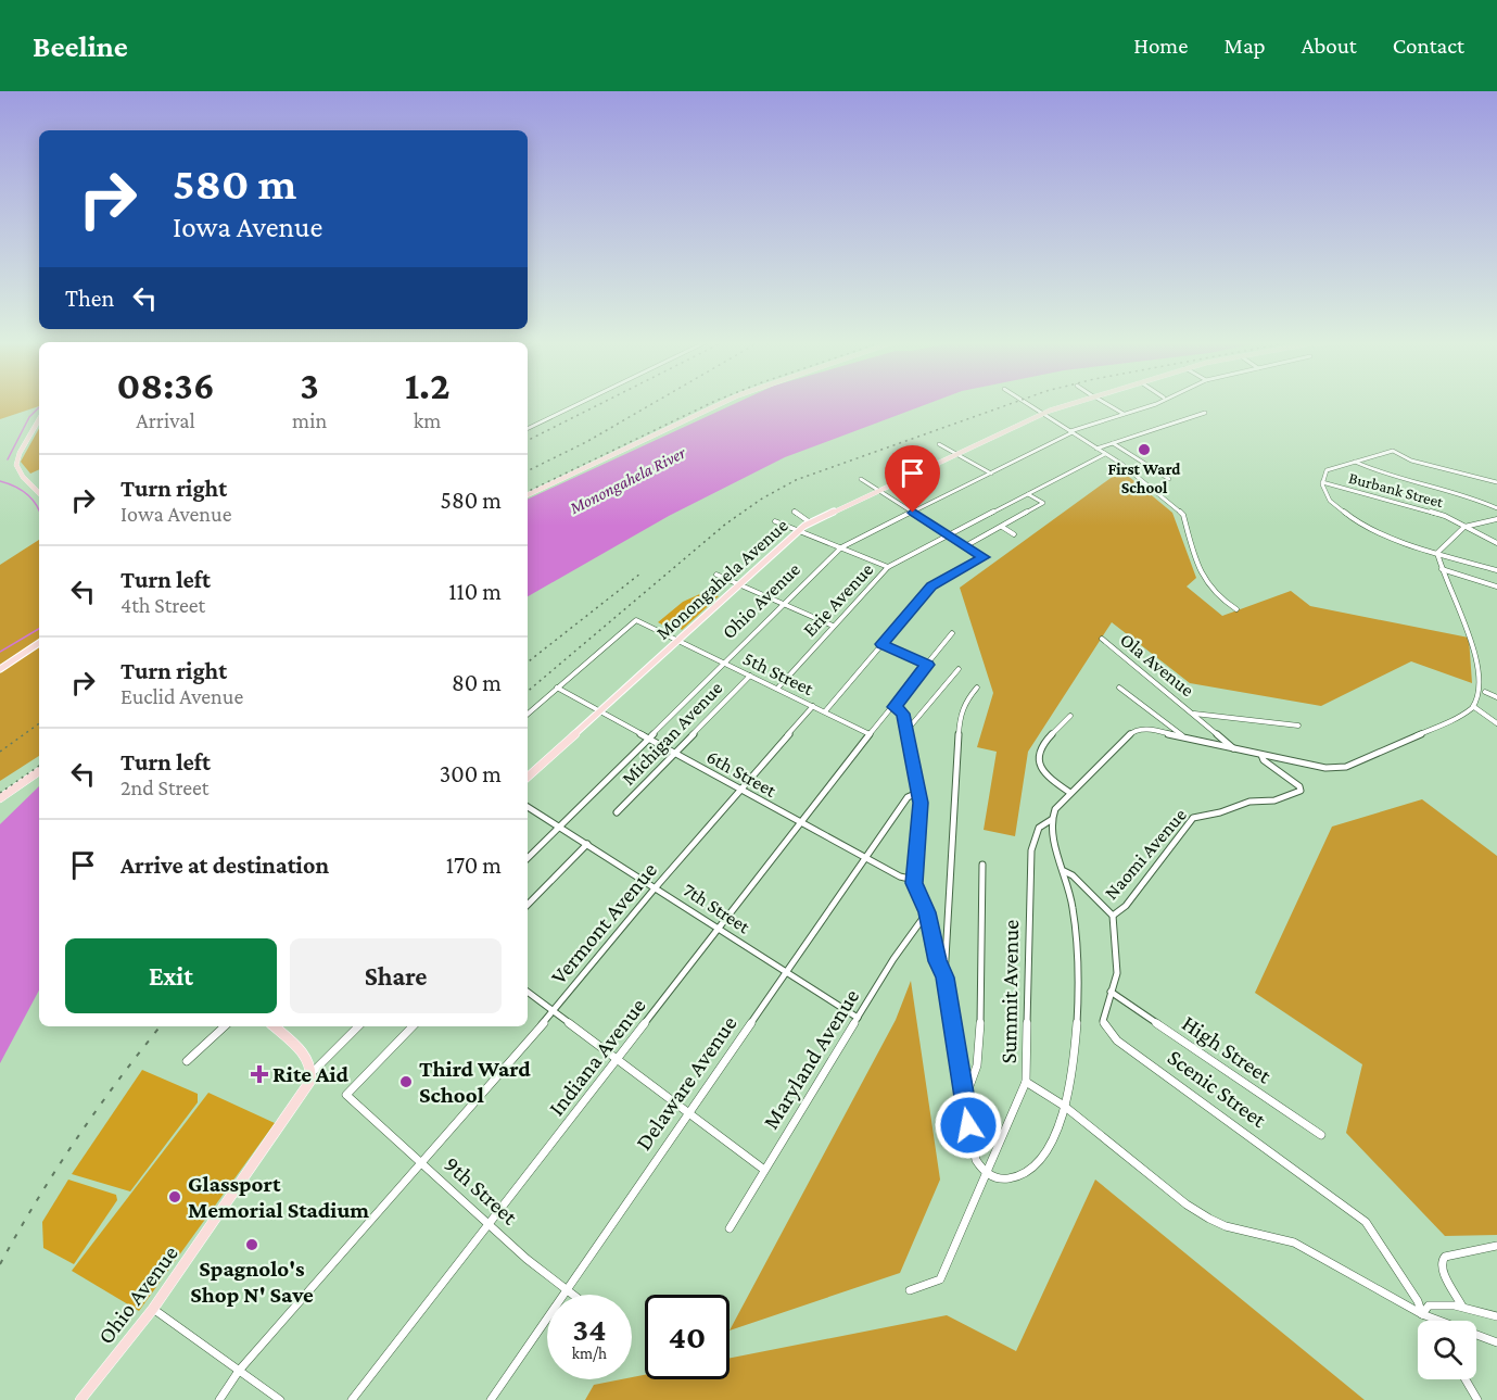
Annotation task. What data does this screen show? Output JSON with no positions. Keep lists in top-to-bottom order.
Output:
{
  "streets": {
    "main road": ["Monongahela Avenue", "Ohio Avenue"],
    "street": [
      "Burbank Street",
      "Erie Avenue",
      "Ola Avenue",
      "5th Street",
      "Michigan Avenue",
      "6th Street",
      "Naomi Avenue",
      "7th Street",
      "Vermont Avenue",
      "Summit Avenue",
      "High Street",
      "Indiana Avenue",
      "Maryland Avenue",
      "Delaware Avenue",
      "Scenic Street",
      "9th Street"
    ]
  },
  "crossings": [
    ["Monongahela Avenue", "5th Street"],
    ["Monongahela Avenue", "6th Street"],
    ["Erie Avenue", "5th Street"],
    ["Ohio Avenue", "5th Street"],
    ["Ohio Avenue", "6th Street"],
    ["Ohio Avenue", "7th Street"],
    ["5th Street", "Michigan Avenue"],
    ["5th Street", "6th Street"],
    ["5th Street", "Vermont Avenue"],
    ["5th Street", "Indiana Avenue"],
    ["Michigan Avenue", "6th Street"],
    ["6th Street", "Vermont Avenue"],
    ["6th Street", "Indiana Avenue"],
    ["6th Street", "Delaware Avenue"],
    ["Naomi Avenue", "Scenic Street"],
    ["7th Street", "Vermont Avenue"],
    ["7th Street", "Indiana Avenue"],
    ["7th Street", "Maryland Avenue"],
    ["7th Street", "Delaware Avenue"],
    ["Vermont Avenue", "9th Street"],
    ["High Street", "Scenic Street"],
    ["Indiana Avenue", "9th Street"],
    ["Delaware Avenue", "9th Street"]
  ],
  "water": ["Monongahela River"],
  "places": {
    "other": [
      "First Ward School",
      "Third Ward School",
      "Glassport Memorial Stadium",
      "Spagnolo's Shop N' Save"
    ],
    "health": ["Rite Aid"]
  },
  "page": {
    "header": "Beeline",
    "nav": [
      "Home",
      "Map",
      "About",
      "Contact"
    ],
    "turn": ["580 m", "Iowa Avenue"],
    "then": "Then",
    "eta": [
      "08:36",
      "Arrival",
      "3",
      "min",
      "1.2",
      "km"
    ],
    "list": [
      {
        "name": "Turn right",
        "note": "Iowa Avenue",
        "value": "580 m"
      },
      {
        "name": "Turn left",
        "note": "4th Street",
        "value": "110 m"
      },
      {
        "name": "Turn right",
        "note": "Euclid Avenue",
        "value": "80 m"
      },
      {
        "name": "Turn left",
        "note": "2nd Street",
        "value": "300 m"
      },
      {
        "name": "Arrive at destination",
        "value": "170 m"
      }
    ],
    "buttons": ["Exit", "Share"],
    "speed": "34 km/h",
    "limit": "40"
  }
}
